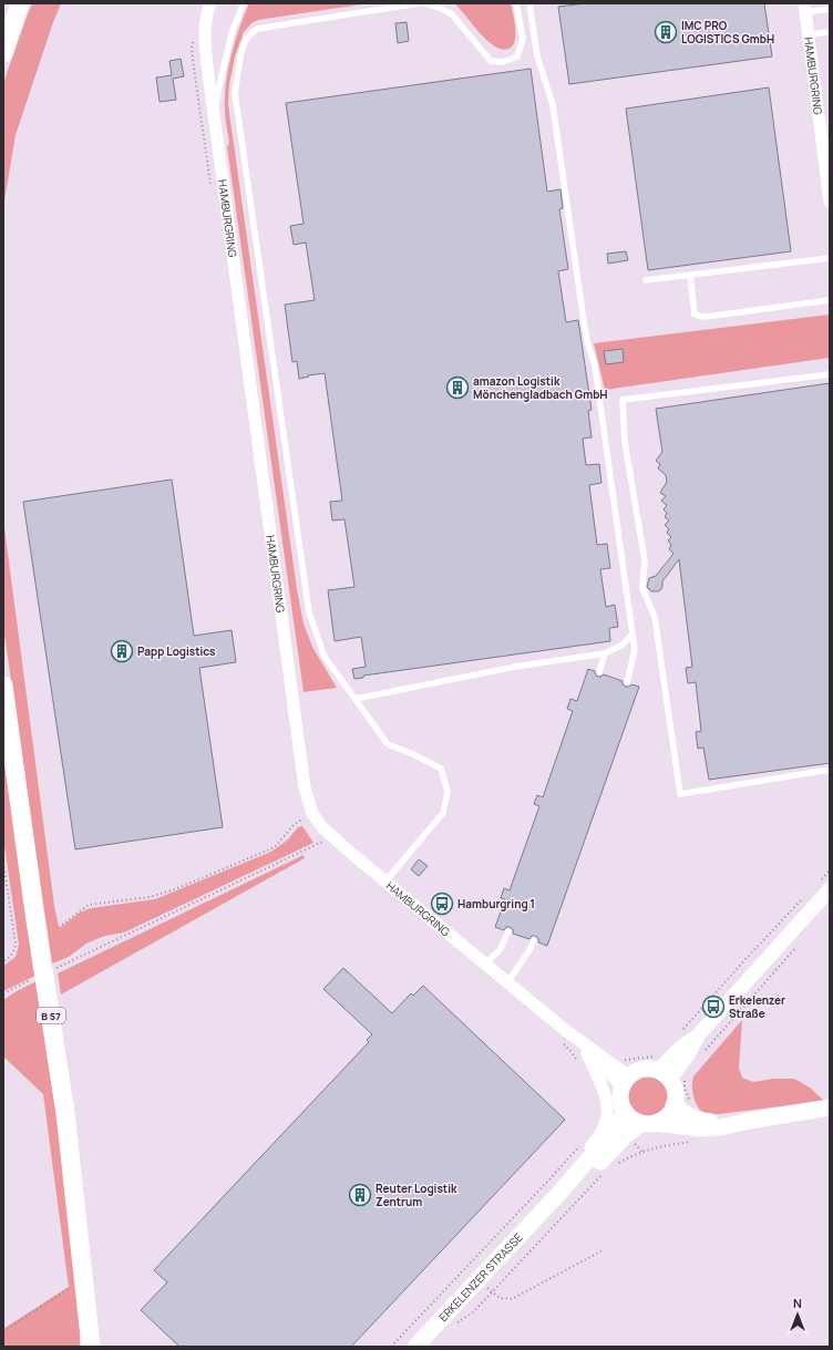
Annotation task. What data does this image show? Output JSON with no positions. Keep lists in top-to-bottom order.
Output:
{
  "streets": {
    "main road": ["B 57", "ERKELENZER STRASSE"],
    "street": ["HAMBURGRING"]
  },
  "places": {
    "building": [
      "IMC PRO LOGISTICS GmbH",
      "amazon Logistik Mönchengladbach GmbH",
      "Papp Logistics",
      "Reuter Logistik Zentrum"
    ],
    "bus stop": ["Hamburgring 1", "Erkelenzer Straße"]
  },
  "north": "top"
}
